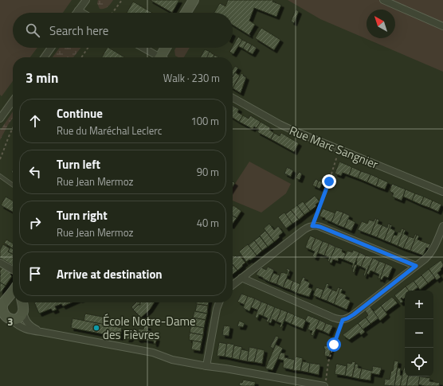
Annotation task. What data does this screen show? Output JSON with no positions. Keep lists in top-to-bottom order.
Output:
{
  "streets": {
    "street": ["Rue Marc Sangnier"]
  },
  "places": ["École Notre-Dame des Fièvres"],
  "north": "top left",
  "page": {
    "search": "Search here",
    "heading": ["3 min", "Walk · 230 m"],
    "list": [
      ["Continue", "Rue du Maréchal Leclerc", "100 m"],
      ["Turn left", "Rue Jean Mermoz", "90 m"],
      ["Turn right", "Rue Jean Mermoz", "40 m"],
      "Arrive at destination"
    ],
    "map_buttons": ["+", "−"]
  },
  "grid": {
    "rows": ["3"]
  }
}
